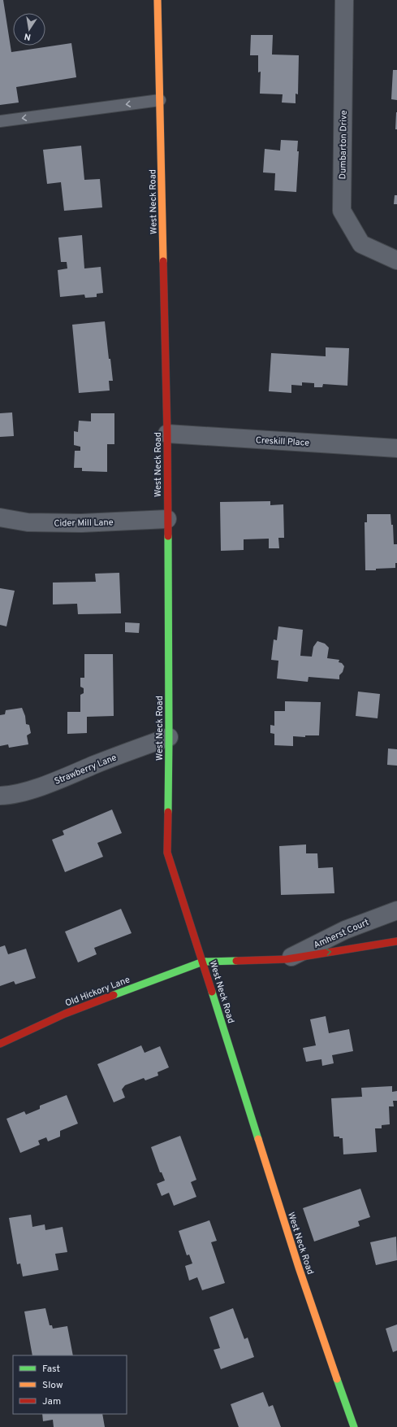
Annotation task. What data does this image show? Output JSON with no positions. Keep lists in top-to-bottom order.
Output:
{
  "streets": {
    "street": [
      "Dumbarton Drive",
      "West Neck Road",
      "Creskill Place",
      "Cider Mill Lane",
      "Strawberry Lane",
      "Amherst Court",
      "Old Hickory Lane"
    ]
  },
  "crossings": [
    ["West Neck Road", "Creskill Place"],
    ["West Neck Road", "Cider Mill Lane"],
    ["West Neck Road", "Strawberry Lane"],
    ["West Neck Road", "Amherst Court"],
    ["West Neck Road", "Old Hickory Lane"],
    ["Amherst Court", "Old Hickory Lane"]
  ],
  "legend": ["Fast", "Slow", "Jam"],
  "north": "bottom"
}
